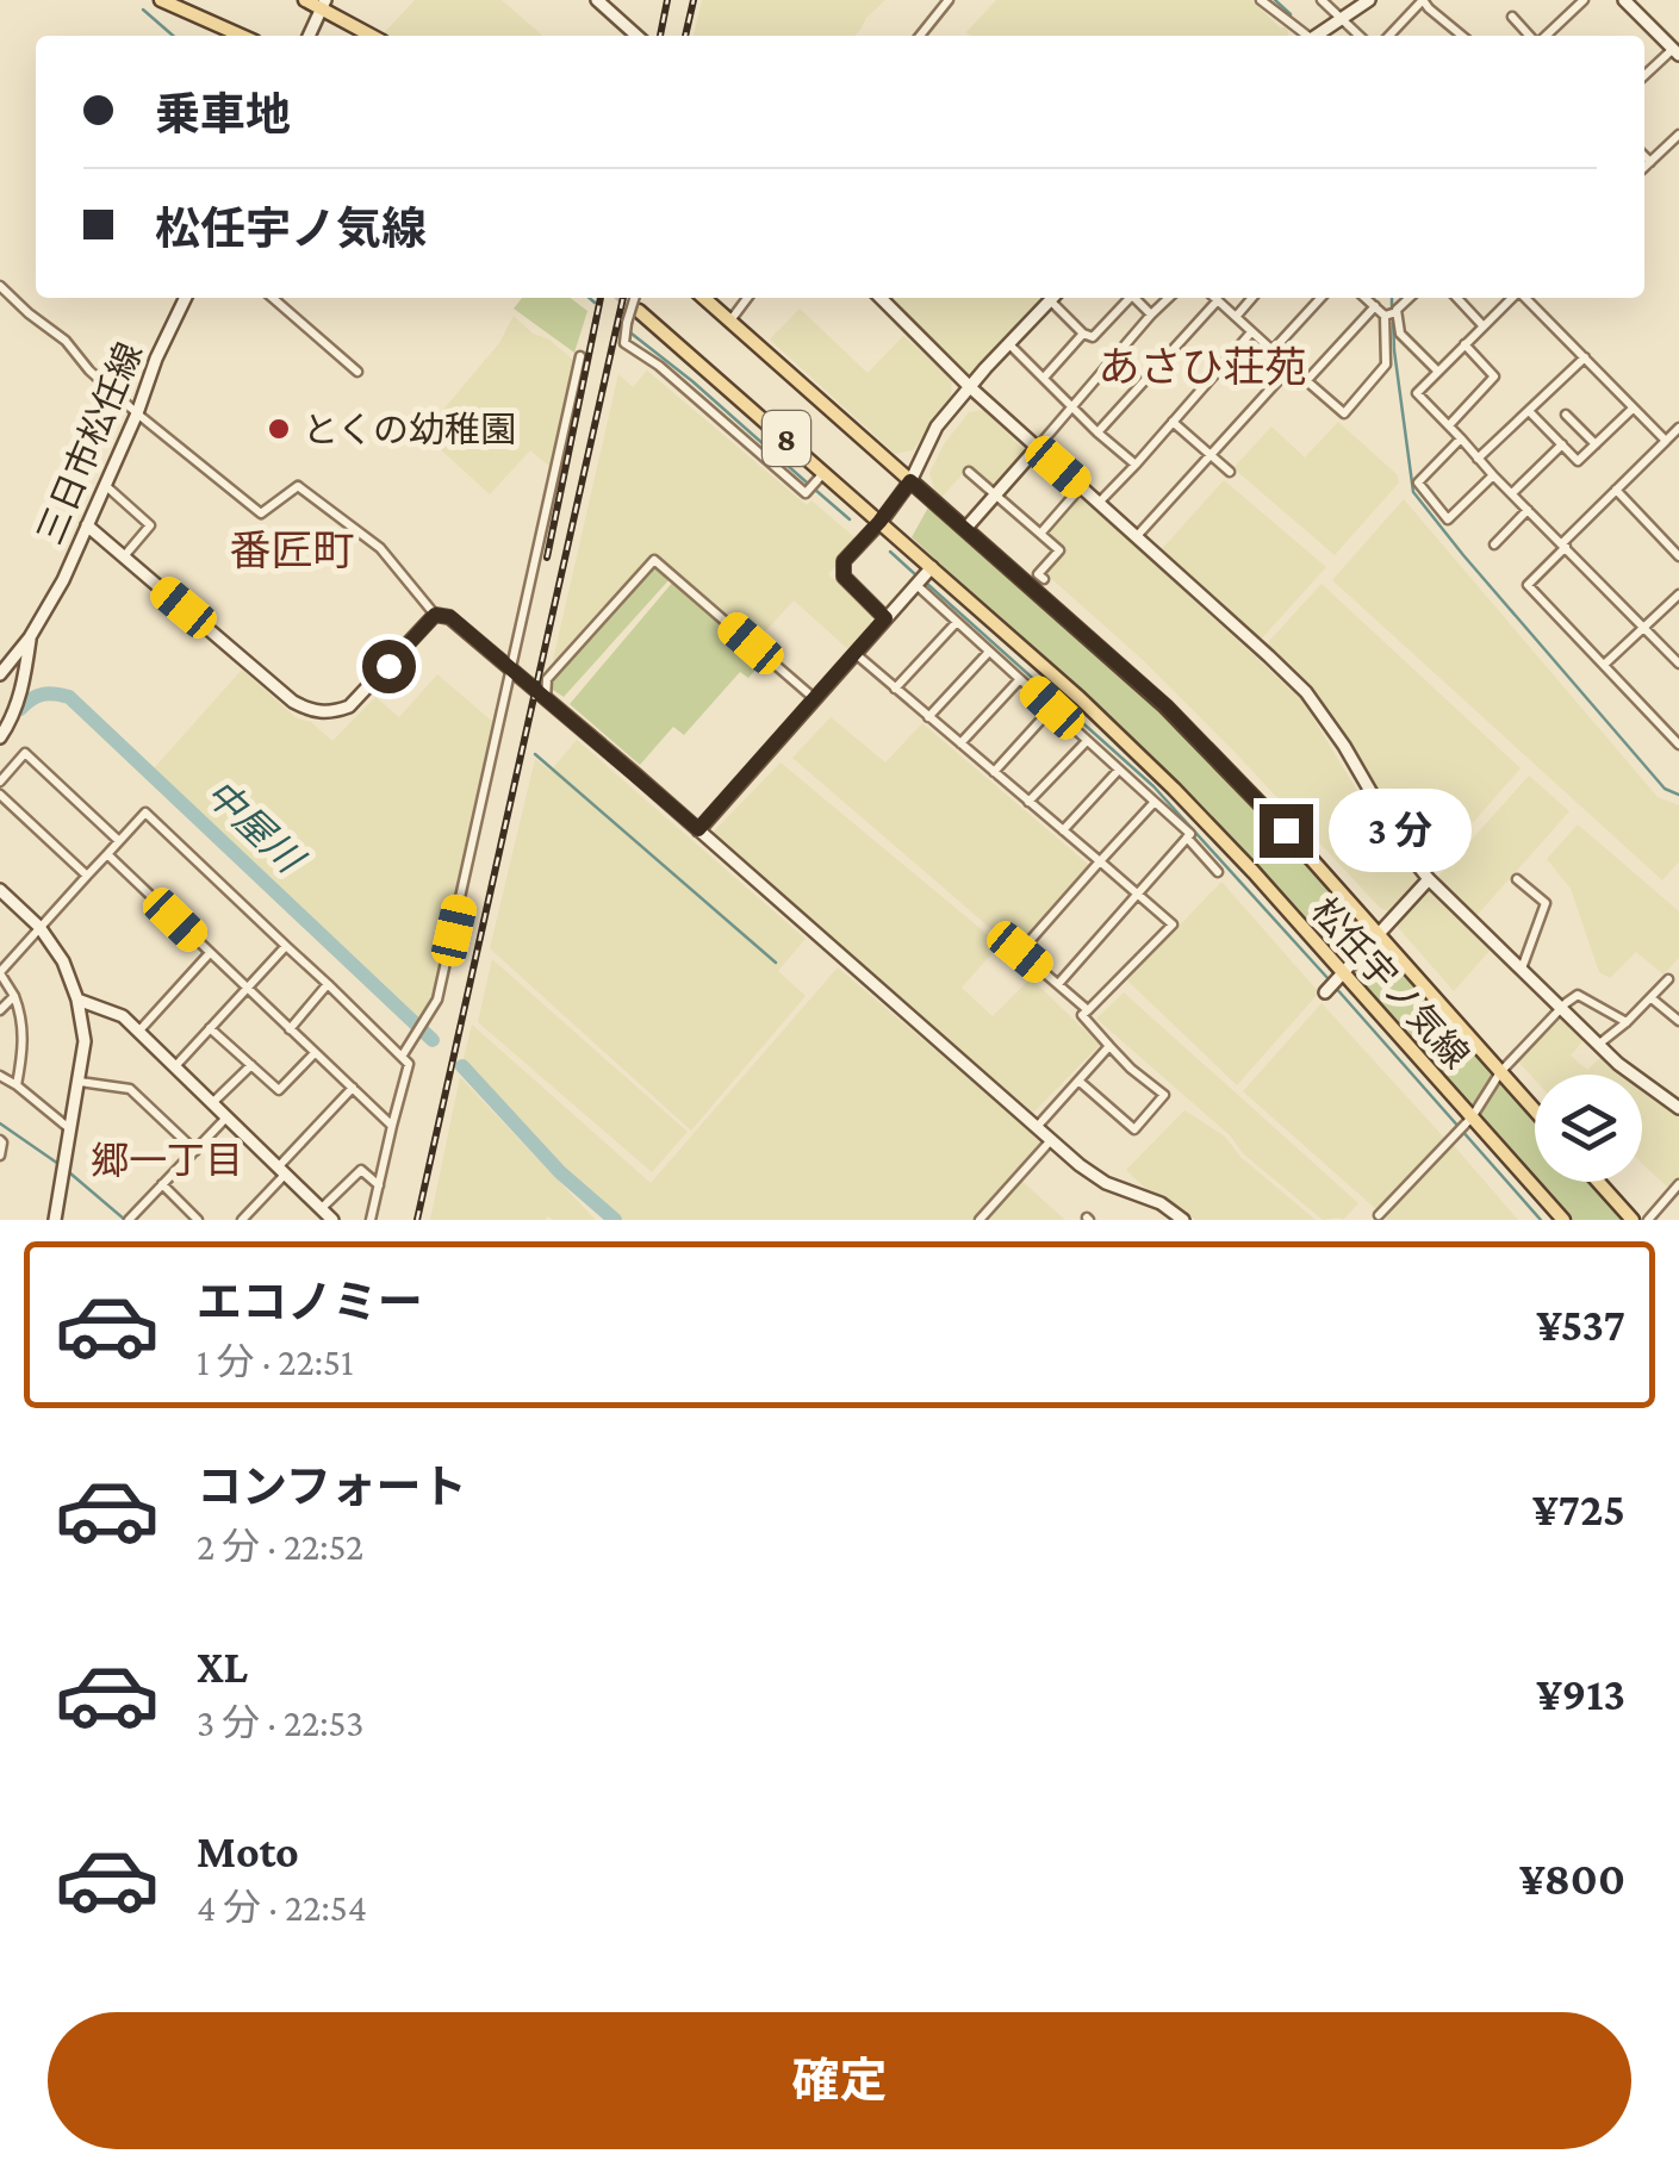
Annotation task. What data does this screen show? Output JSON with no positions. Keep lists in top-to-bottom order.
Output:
{
  "streets": {
    "main road": ["8", "松任宇ノ気線"],
    "street": ["三日市松任線"]
  },
  "districts": ["あさひ荘苑", "番匠町", "郷一丁目"],
  "water": ["中屋川"],
  "places": ["とくの幼稚園"],
  "page": {
    "banner": ["乗車地", "松任宇ノ気線"],
    "bubble": "3 分",
    "list": [
      {
        "name": "エコノミー",
        "note": "1 分 · 22:51",
        "value": "¥537"
      },
      {
        "name": "コンフォート",
        "note": "2 分 · 22:52",
        "value": "¥725"
      },
      {
        "name": "XL",
        "note": "3 分 · 22:53",
        "value": "¥913"
      },
      {
        "name": "Moto",
        "note": "4 分 · 22:54",
        "value": "¥800"
      }
    ],
    "buttons": "確定"
  }
}
